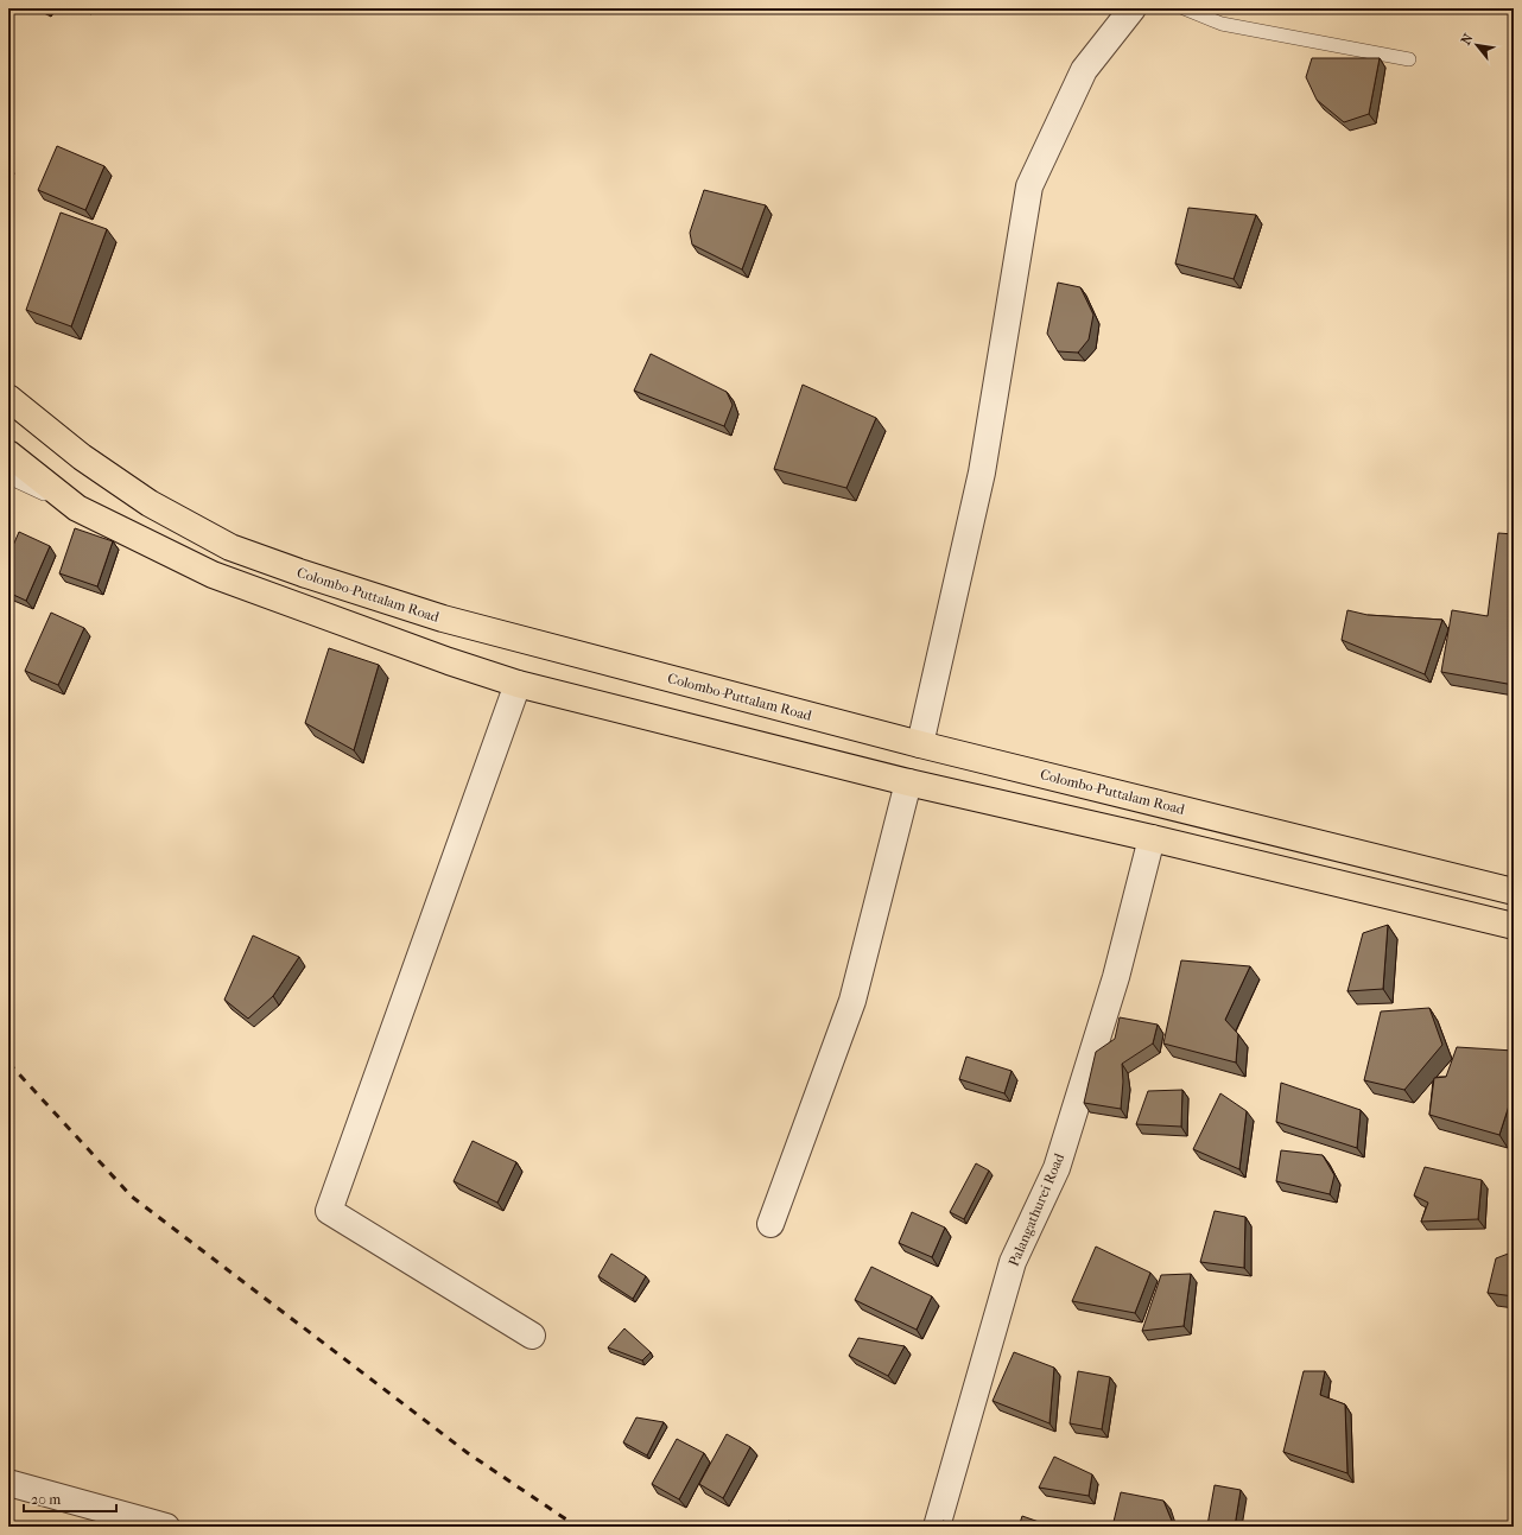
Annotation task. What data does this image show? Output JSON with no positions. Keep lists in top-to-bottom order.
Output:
{
  "streets": {
    "highway": ["Colombo-Puttalam Road"],
    "street": ["Palangathurei Road"]
  },
  "scale_bar": "20 m",
  "north": "top left"
}
